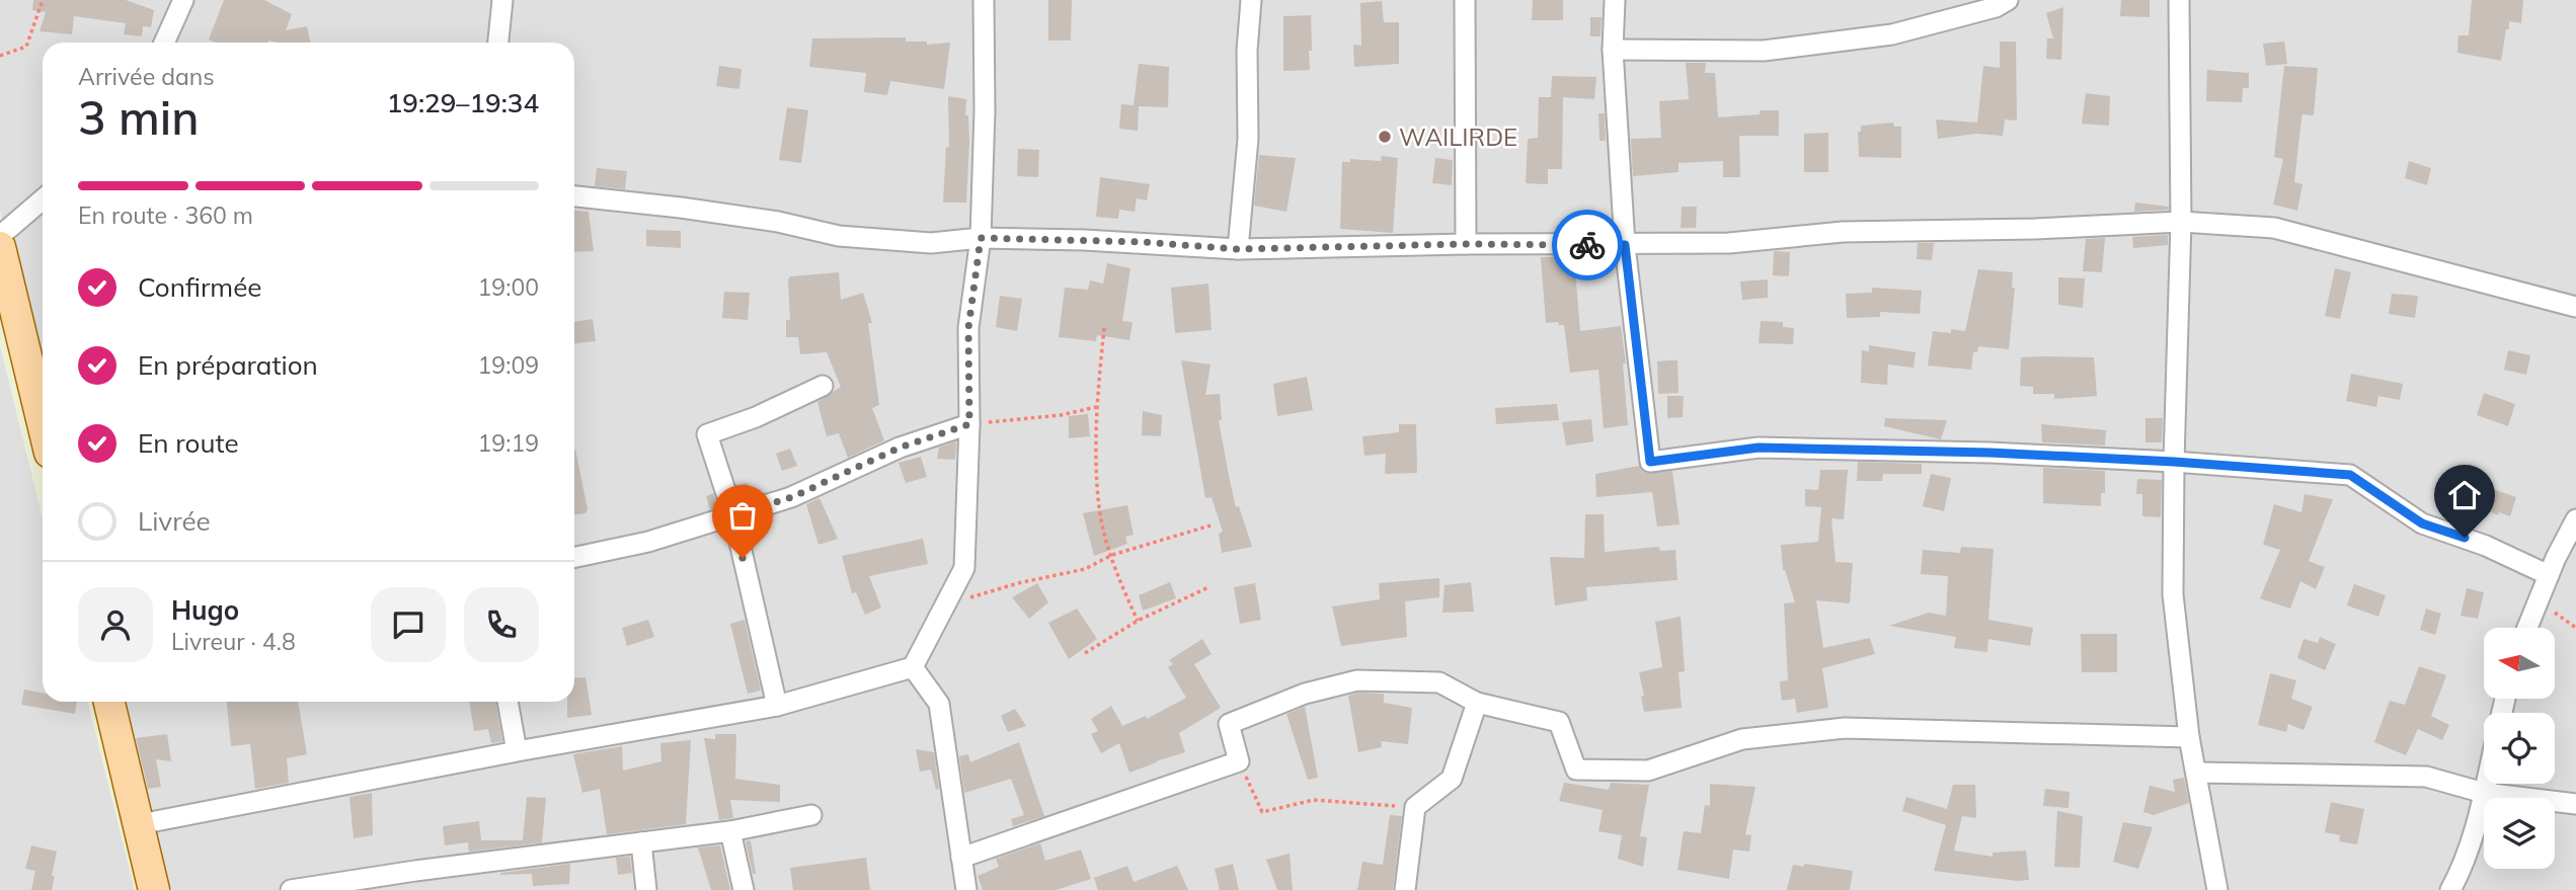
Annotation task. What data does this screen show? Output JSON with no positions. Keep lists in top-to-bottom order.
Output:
{
  "places": ["WAILIRDE"],
  "north": "left",
  "page": {
    "heading": ["3 min", "Arrivée dans", "19:29–19:34"],
    "panel": ["Hugo", "Livreur · 4.8"],
    "bar": "En route · 360 m",
    "list": [
      ["Confirmée", "19:00"],
      ["En préparation", "19:09"],
      ["En route", "19:19"],
      "Livrée"
    ]
  }
}
